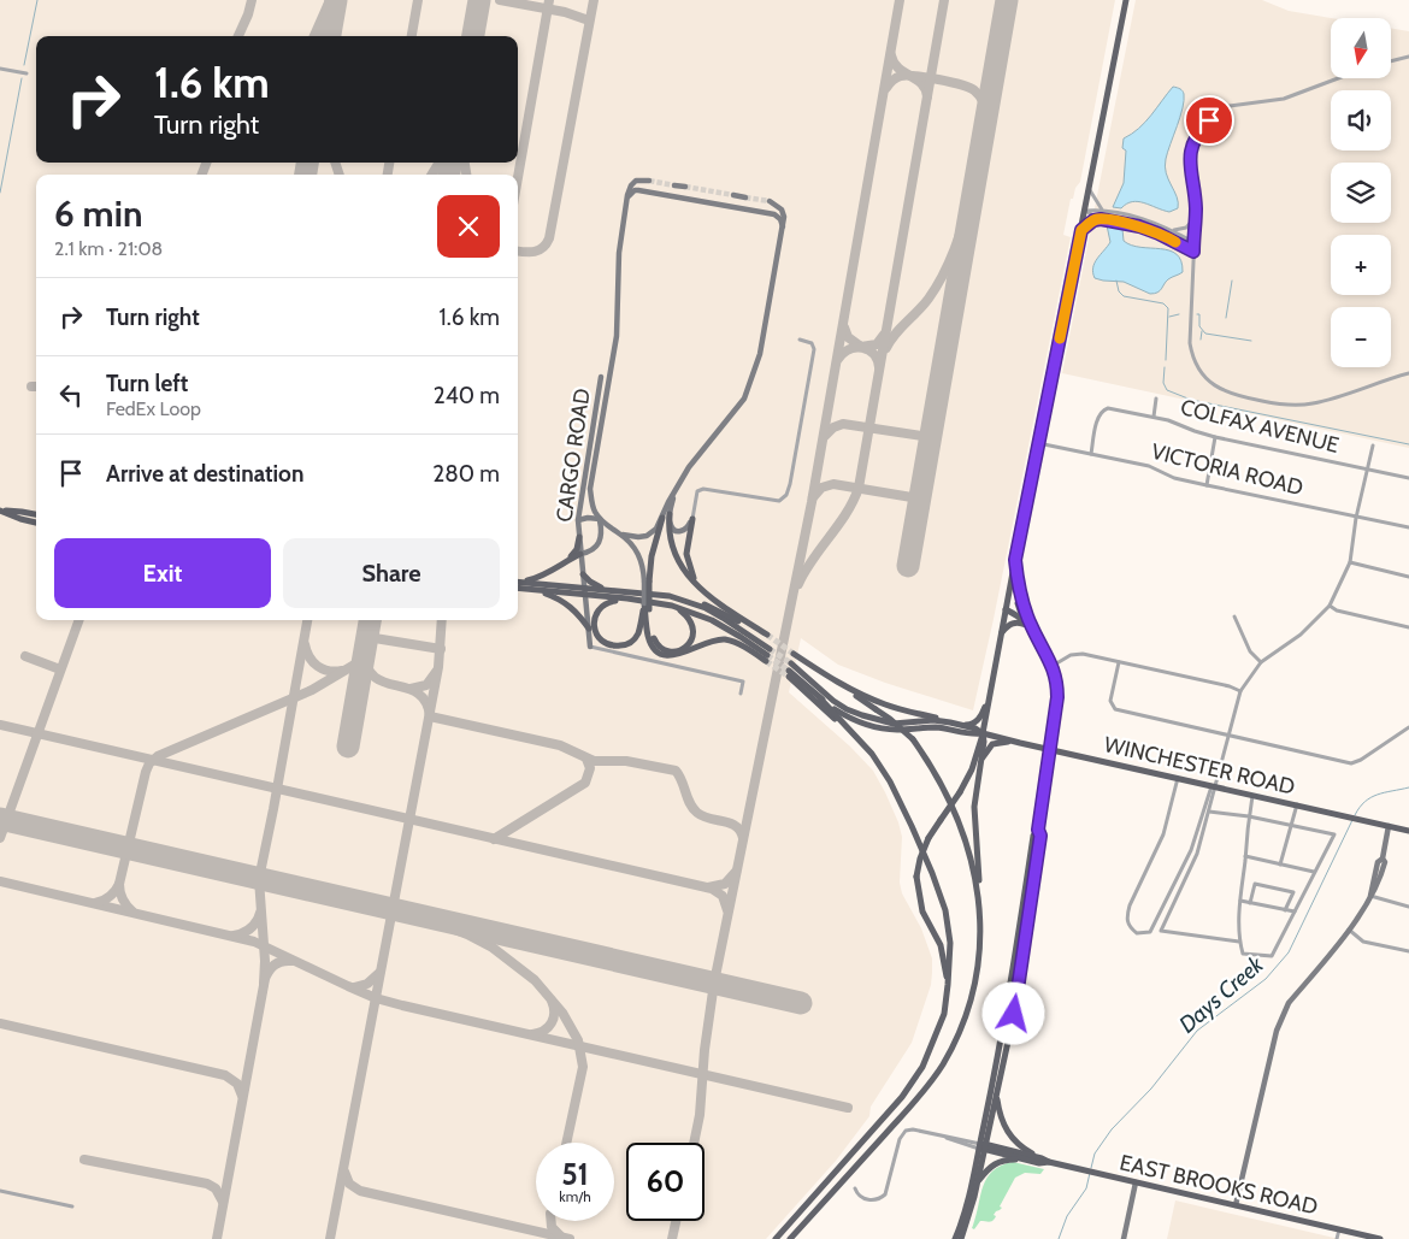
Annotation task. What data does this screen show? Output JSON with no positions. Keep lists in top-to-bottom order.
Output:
{
  "streets": {
    "main road": ["CARGO ROAD", "WINCHESTER ROAD", "EAST BROOKS ROAD"],
    "street": ["COLFAX AVENUE", "VICTORIA ROAD"]
  },
  "crossings": [
    ["COLFAX AVENUE", "VICTORIA ROAD"]
  ],
  "water": ["Days Creek"],
  "north": "bottom",
  "page": {
    "map_buttons": ["+", "−"],
    "turn": ["1.6 km", "Turn right"],
    "heading": ["6 min", "2.1 km · 21:08"],
    "list": [
      {
        "name": "Turn right",
        "value": "1.6 km"
      },
      {
        "name": "Turn left",
        "note": "FedEx Loop",
        "value": "240 m"
      },
      {
        "name": "Arrive at destination",
        "value": "280 m"
      }
    ],
    "buttons": ["Exit", "Share"],
    "speed": "51 km/h",
    "limit": "60"
  }
}
